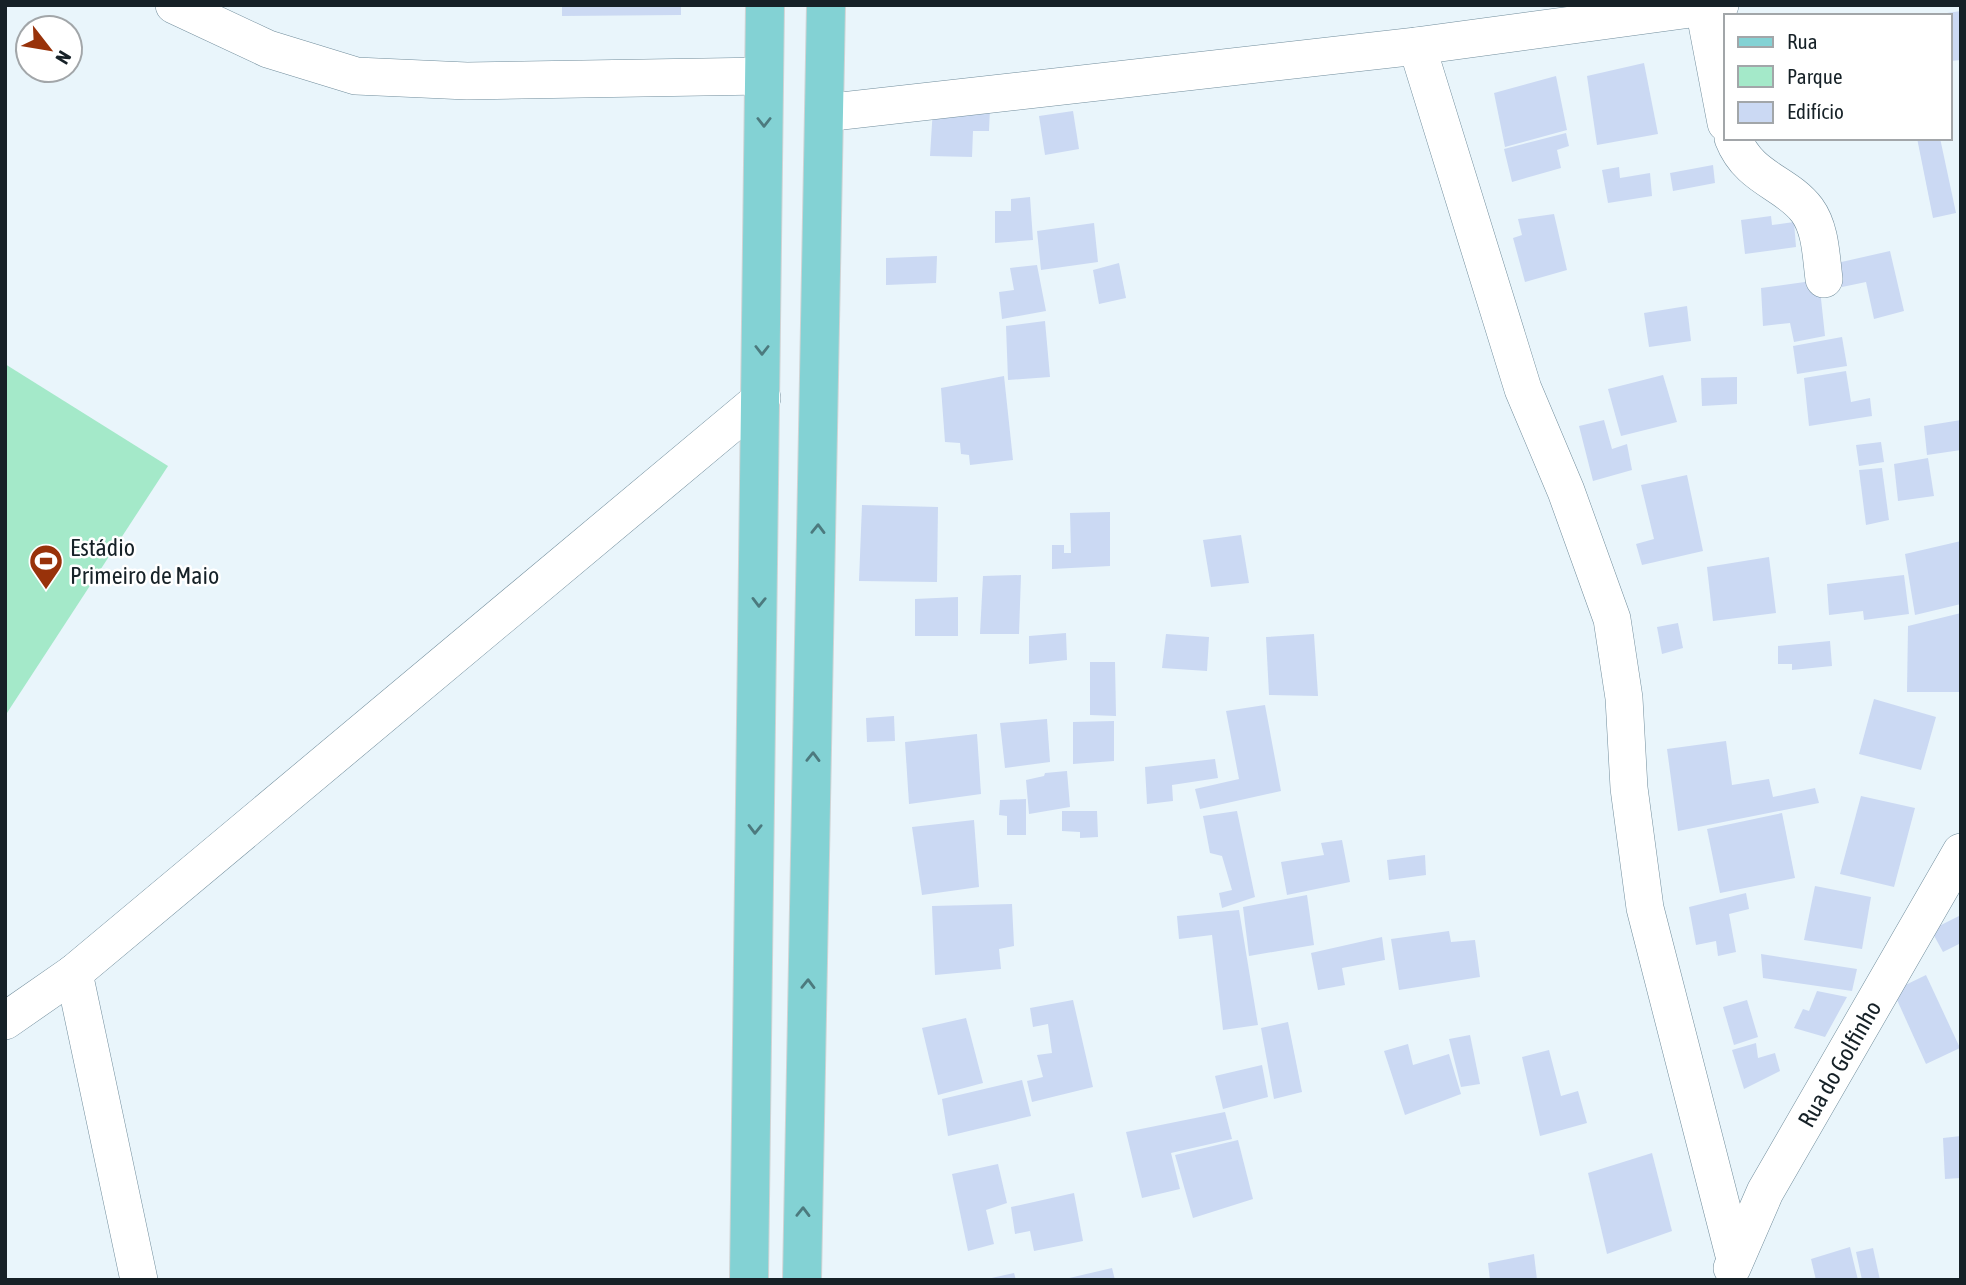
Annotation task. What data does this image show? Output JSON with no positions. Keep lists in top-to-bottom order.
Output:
{
  "streets": {
    "street": ["Rua do Golfinho"]
  },
  "places": {
    "sports": ["Estádio Primeiro de Maio"]
  },
  "legend": ["Rua", "Parque", "Edifício"],
  "north": "bottom right"
}
